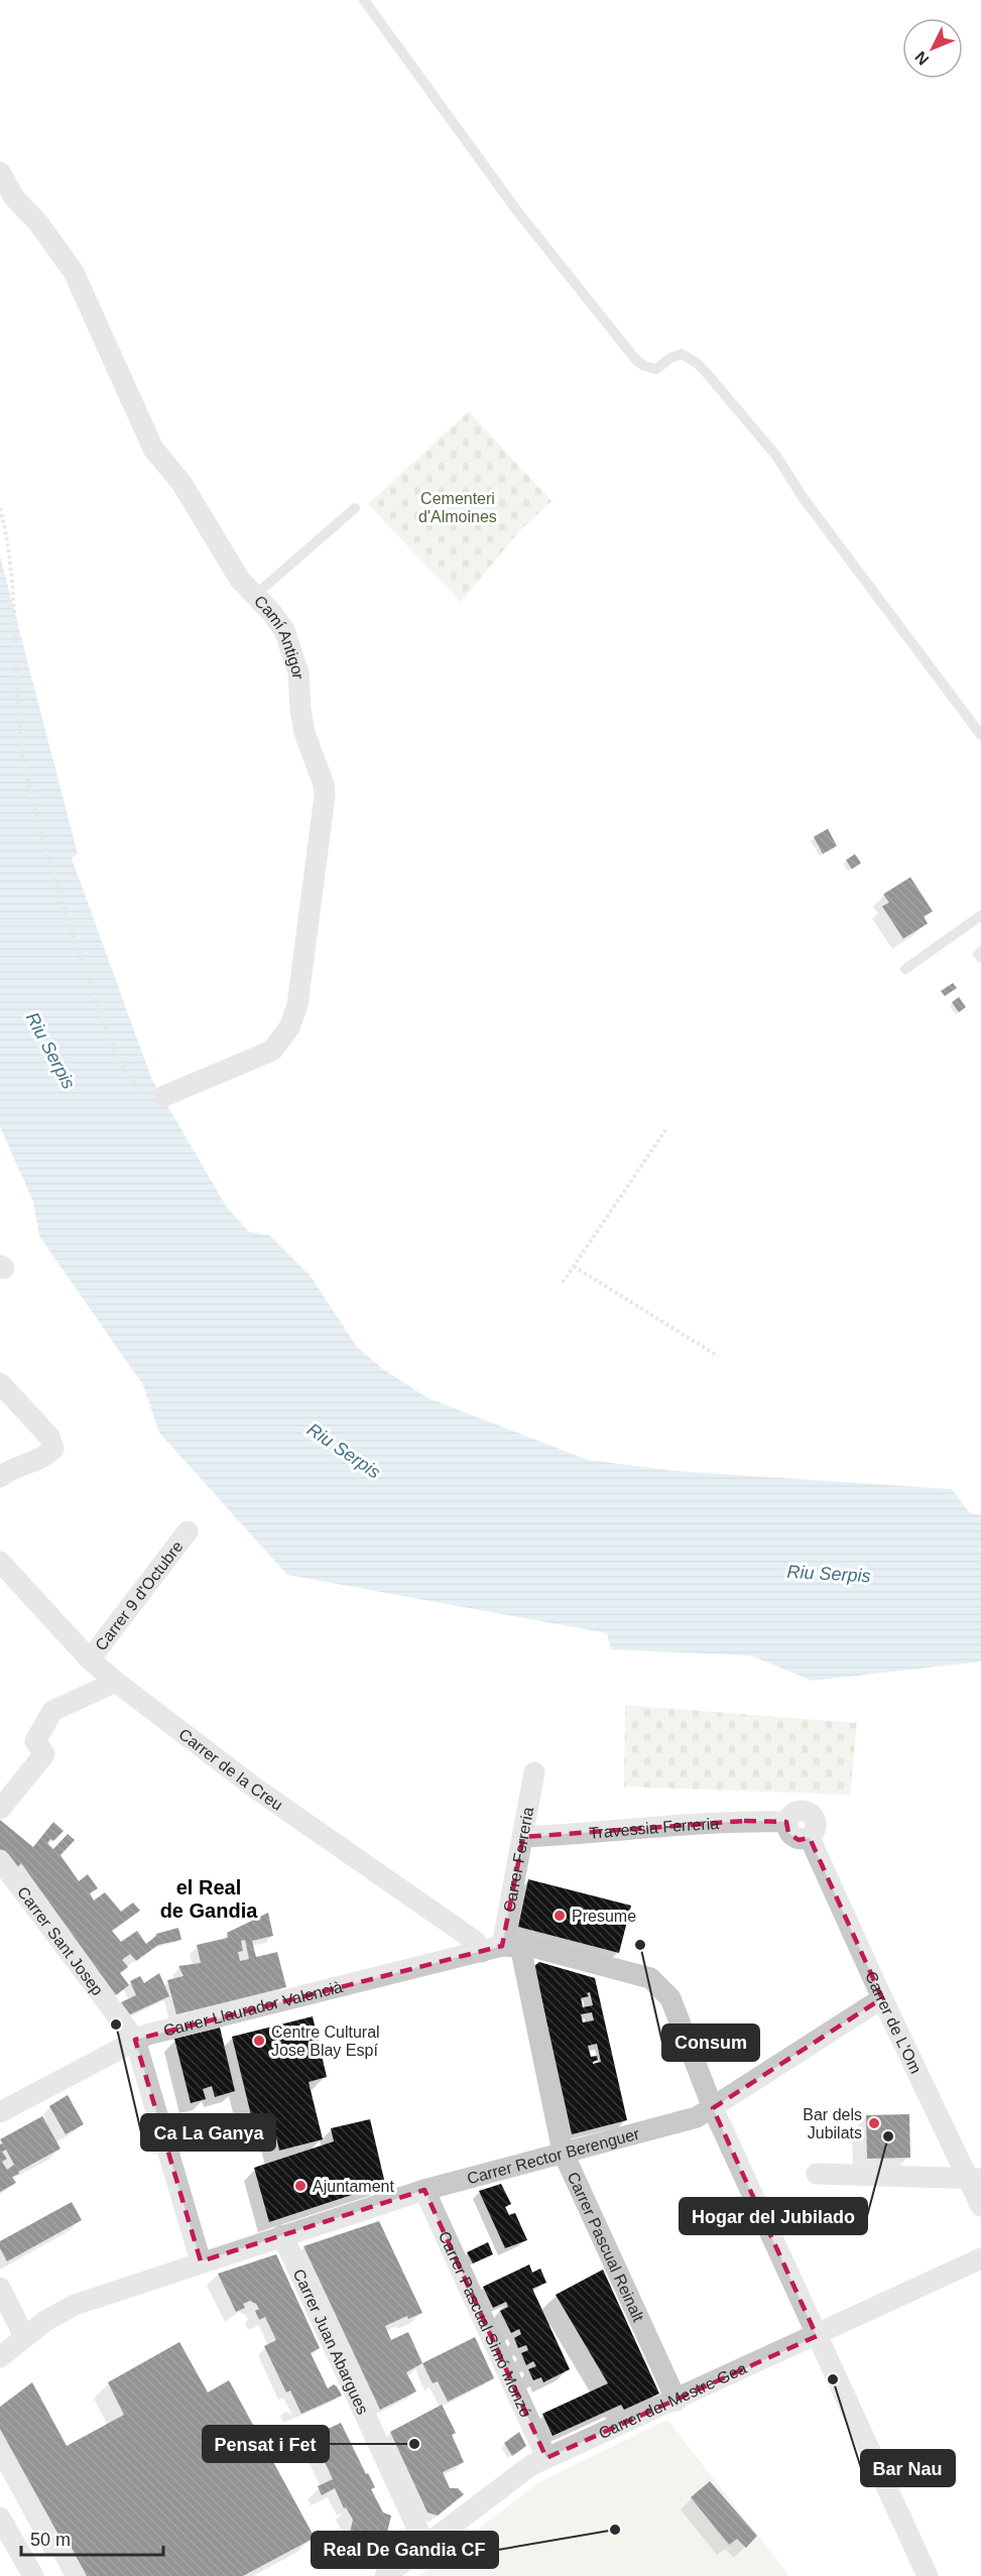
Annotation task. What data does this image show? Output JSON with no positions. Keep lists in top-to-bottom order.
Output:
{
  "streets": {
    "street": [
      "Camí Antigor",
      "Carrer 9 d'Octubre",
      "Carrer de la Creu",
      "Travessia Ferreria",
      "Carrer Ferreria",
      "Carrer Sant Josep",
      "Carrer Llaurador Valencià",
      "Carrer de L'Om",
      "Carrer Rector Berenguer",
      "Carrer Pascual Reinalt",
      "Carrer Pascual Simó Monzó",
      "Carrer Juan Abargues",
      "Carrer del Mestre Gea"
    ]
  },
  "crossings": [
    ["Carrer 9 d'Octubre", "Carrer de la Creu"],
    ["Carrer de la Creu", "Carrer Ferreria"],
    ["Carrer de la Creu", "Carrer Llaurador Valencià"],
    ["Carrer de la Creu", "Carrer Pascual Reinalt"],
    ["Travessia Ferreria", "Carrer Ferreria"],
    ["Travessia Ferreria", "Carrer de L'Om"],
    ["Carrer Ferreria", "Carrer Llaurador Valencià"],
    ["Carrer Ferreria", "Carrer Pascual Reinalt"],
    ["Carrer Sant Josep", "Carrer Llaurador Valencià"],
    ["Carrer Sant Josep", "Carrer Rector Berenguer"],
    ["Carrer Llaurador Valencià", "Carrer Pascual Reinalt"],
    ["Carrer de L'Om", "Carrer Rector Berenguer"],
    ["Carrer Rector Berenguer", "Carrer Pascual Reinalt"],
    ["Carrer Rector Berenguer", "Carrer Pascual Simó Monzó"],
    ["Carrer Rector Berenguer", "Carrer Juan Abargues"],
    ["Carrer Pascual Reinalt", "Carrer del Mestre Gea"],
    ["Carrer Pascual Simó Monzó", "Carrer del Mestre Gea"],
    ["Carrer Juan Abargues", "Carrer del Mestre Gea"]
  ],
  "districts": ["el Real de Gandia"],
  "water": ["Riu Serpis"],
  "parks": ["Cementeri d'Almoines"],
  "places": [
    "Presume",
    "Consum",
    "Ca La Ganya",
    "Centre Cultural Jose Blay Espí",
    "Bar dels Jubilats",
    "Hogar del Jubilado",
    "Ajuntament",
    "Bar Nau",
    "Pensat i Fet",
    "Real De Gandia CF"
  ],
  "scale_bar": "50 m",
  "north": "bottom left"
}
